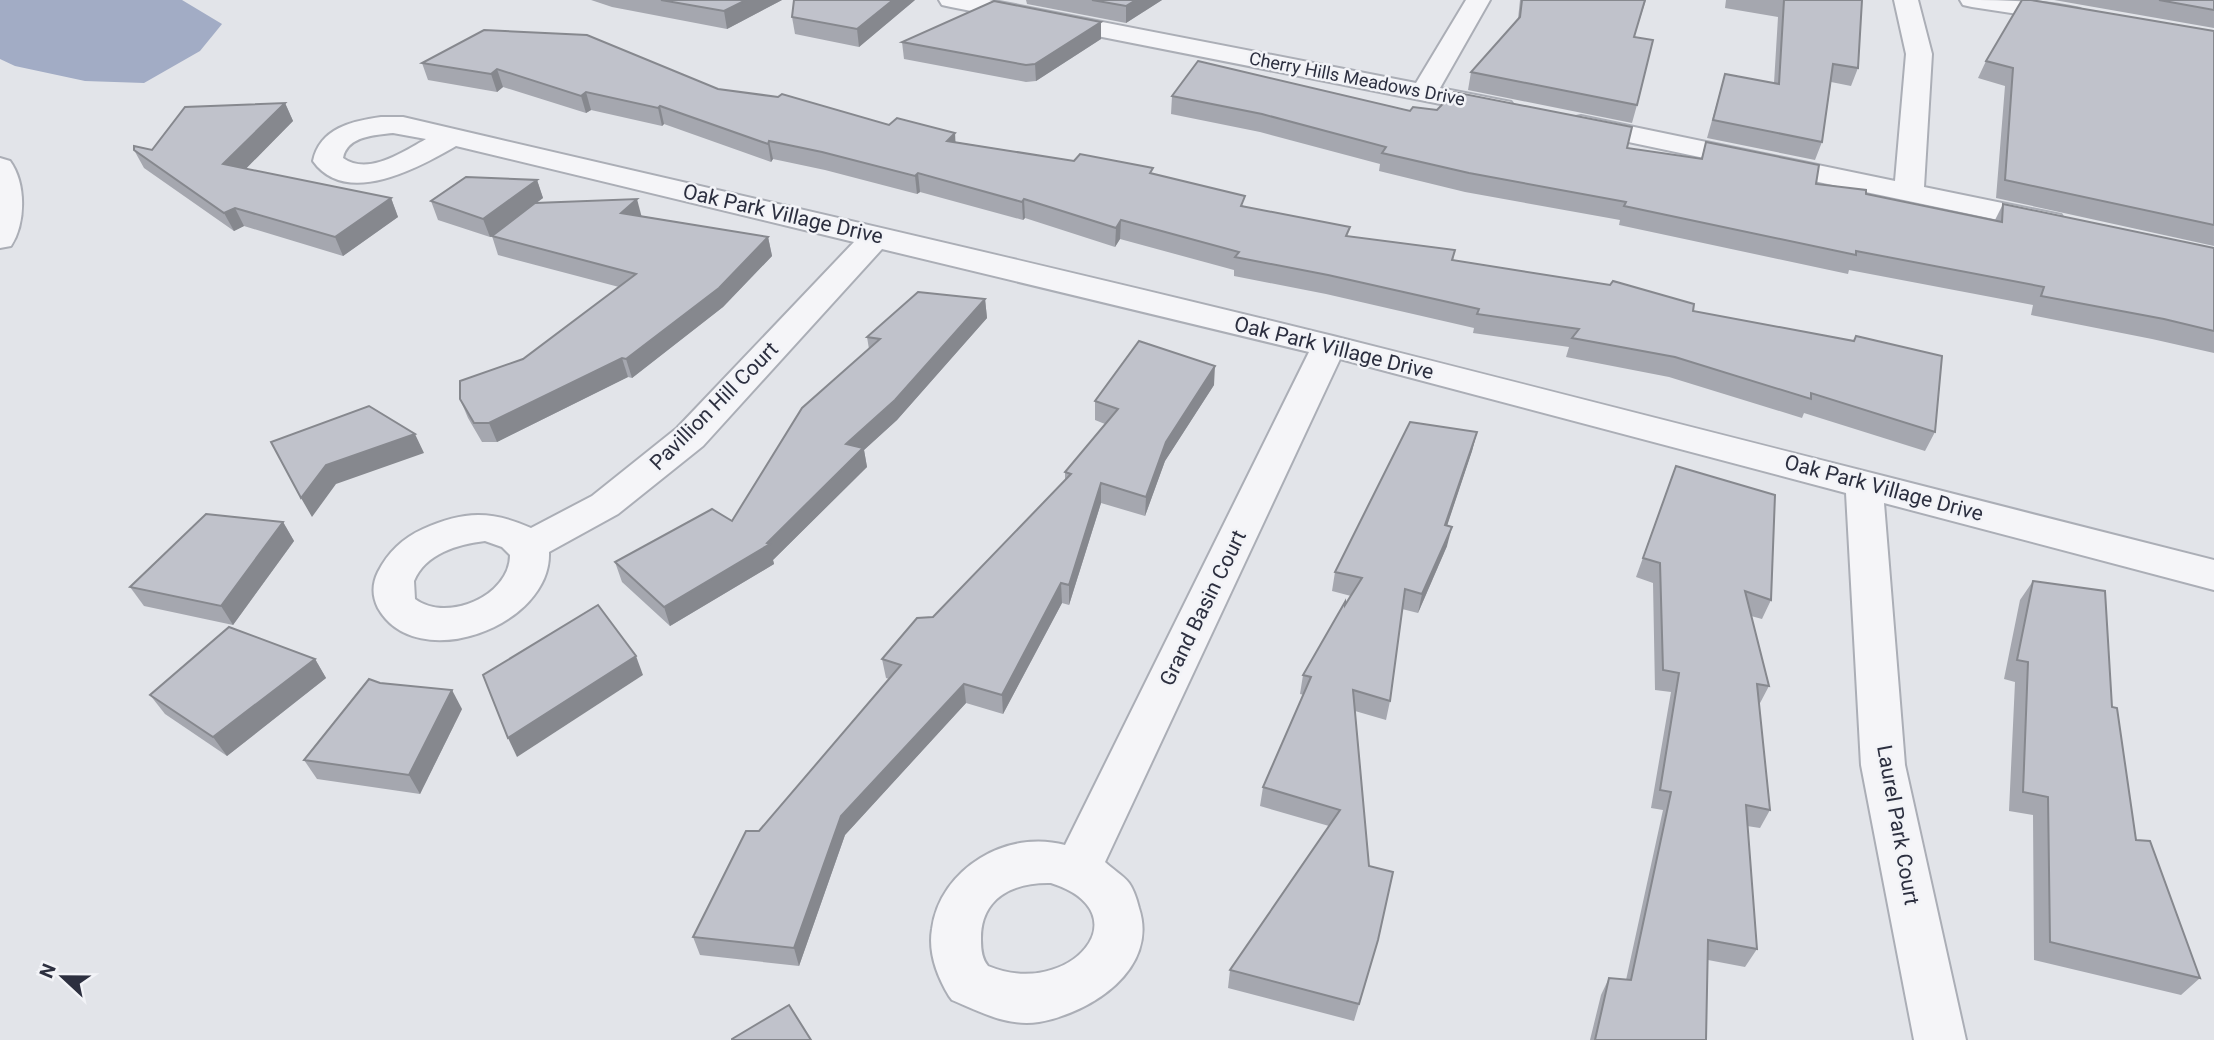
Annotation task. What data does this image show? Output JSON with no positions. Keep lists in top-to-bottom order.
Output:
{
  "streets": {
    "street": [
      "Cherry Hills Meadows Drive",
      "Oak Park Village Drive",
      "Pavillion Hill Court",
      "Grand Basin Court",
      "Laurel Park Court"
    ]
  },
  "crossings": [
    ["Oak Park Village Drive", "Pavillion Hill Court"],
    ["Oak Park Village Drive", "Grand Basin Court"],
    ["Oak Park Village Drive", "Laurel Park Court"]
  ],
  "north": "left"
}
